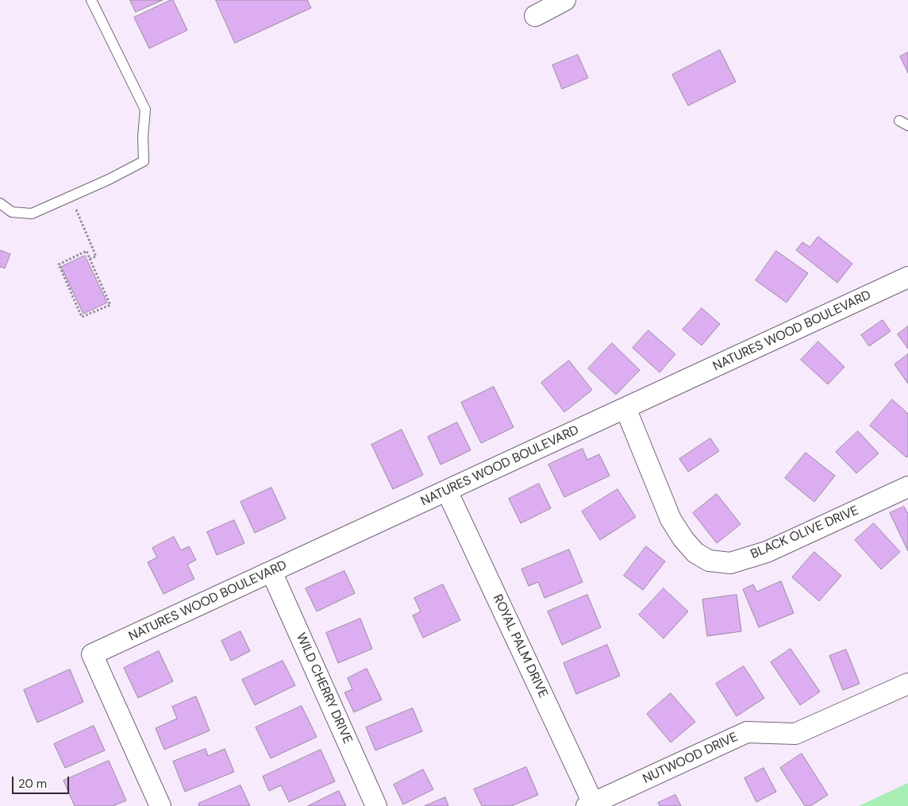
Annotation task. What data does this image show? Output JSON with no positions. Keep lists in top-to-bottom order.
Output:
{
  "streets": {
    "street": [
      "NATURES WOOD BOULEVARD",
      "BLACK OLIVE DRIVE",
      "ROYAL PALM DRIVE",
      "WILD CHERRY DRIVE",
      "NUTWOOD DRIVE"
    ]
  },
  "crossings": [
    ["NATURES WOOD BOULEVARD", "BLACK OLIVE DRIVE"],
    ["NATURES WOOD BOULEVARD", "ROYAL PALM DRIVE"],
    ["NATURES WOOD BOULEVARD", "WILD CHERRY DRIVE"],
    ["ROYAL PALM DRIVE", "NUTWOOD DRIVE"]
  ],
  "scale_bar": "20 m"
}
